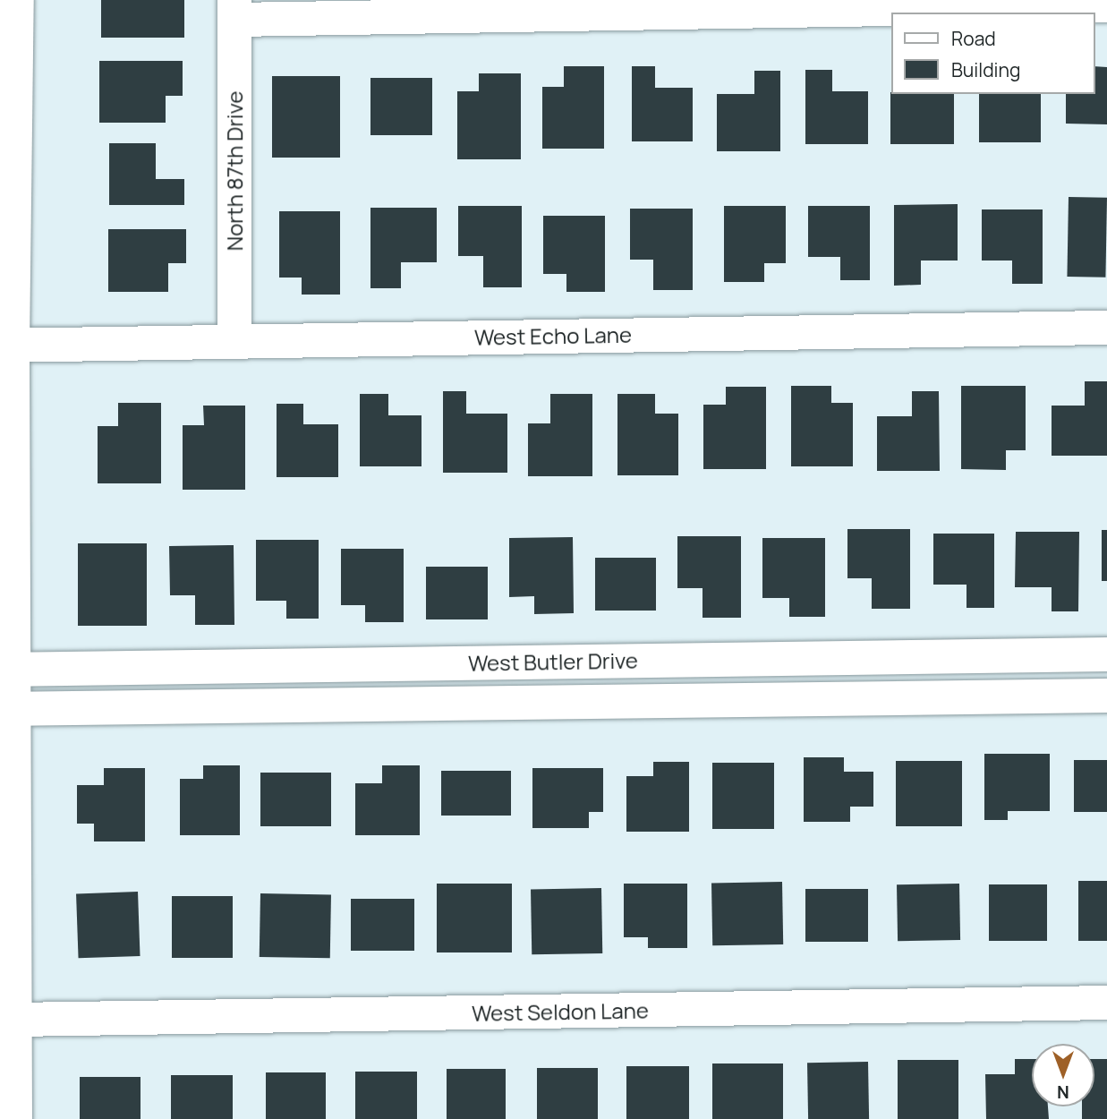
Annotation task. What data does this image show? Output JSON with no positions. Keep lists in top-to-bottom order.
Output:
{
  "streets": {
    "street": [
      "North 87th Drive",
      "West Echo Lane",
      "West Butler Drive",
      "West Seldon Lane"
    ]
  },
  "crossings": [
    ["North 87th Drive", "West Echo Lane"]
  ],
  "legend": ["Road", "Building"],
  "north": "bottom"
}
